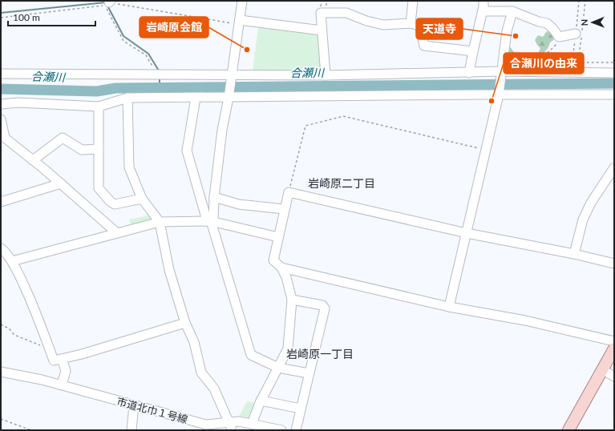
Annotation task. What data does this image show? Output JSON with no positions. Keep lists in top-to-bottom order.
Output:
{
  "streets": {
    "street": ["市道北巾１号線"]
  },
  "districts": ["岩崎原二丁目", "岩崎原一丁目"],
  "water": ["合瀬川"],
  "places": ["天道寺", "岩崎原会館", "合瀬川の由来"],
  "scale_bar": "100 m",
  "north": "left"
}
